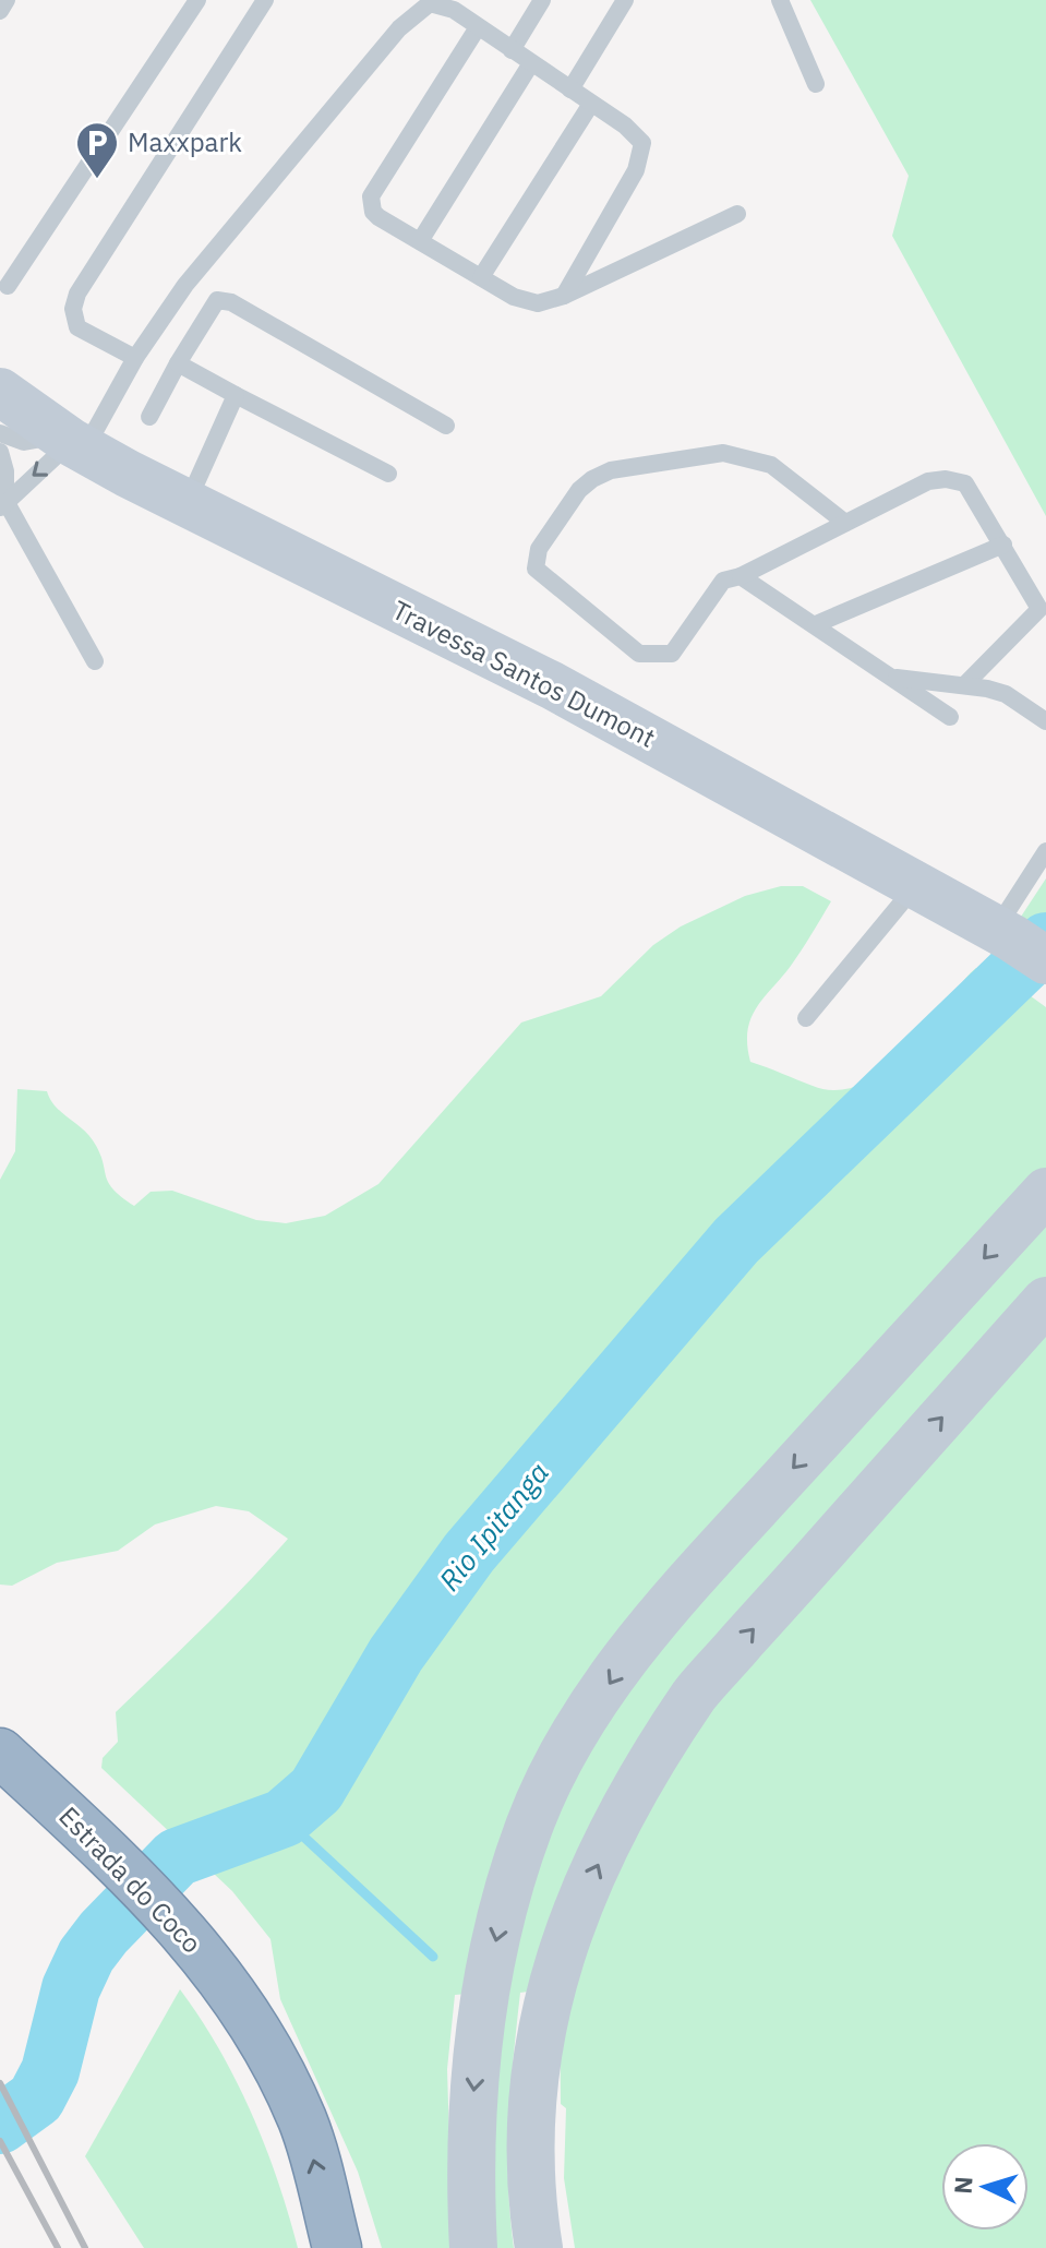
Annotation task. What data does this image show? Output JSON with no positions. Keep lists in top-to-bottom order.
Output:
{
  "streets": {
    "highway": ["Estrada do Coco"],
    "main road": ["Travessa Santos Dumont"]
  },
  "one_way": ["Estrada do Coco"],
  "water": ["Rio Ipitanga"],
  "places": {
    "parking": ["Maxxpark"]
  },
  "north": "left"
}
